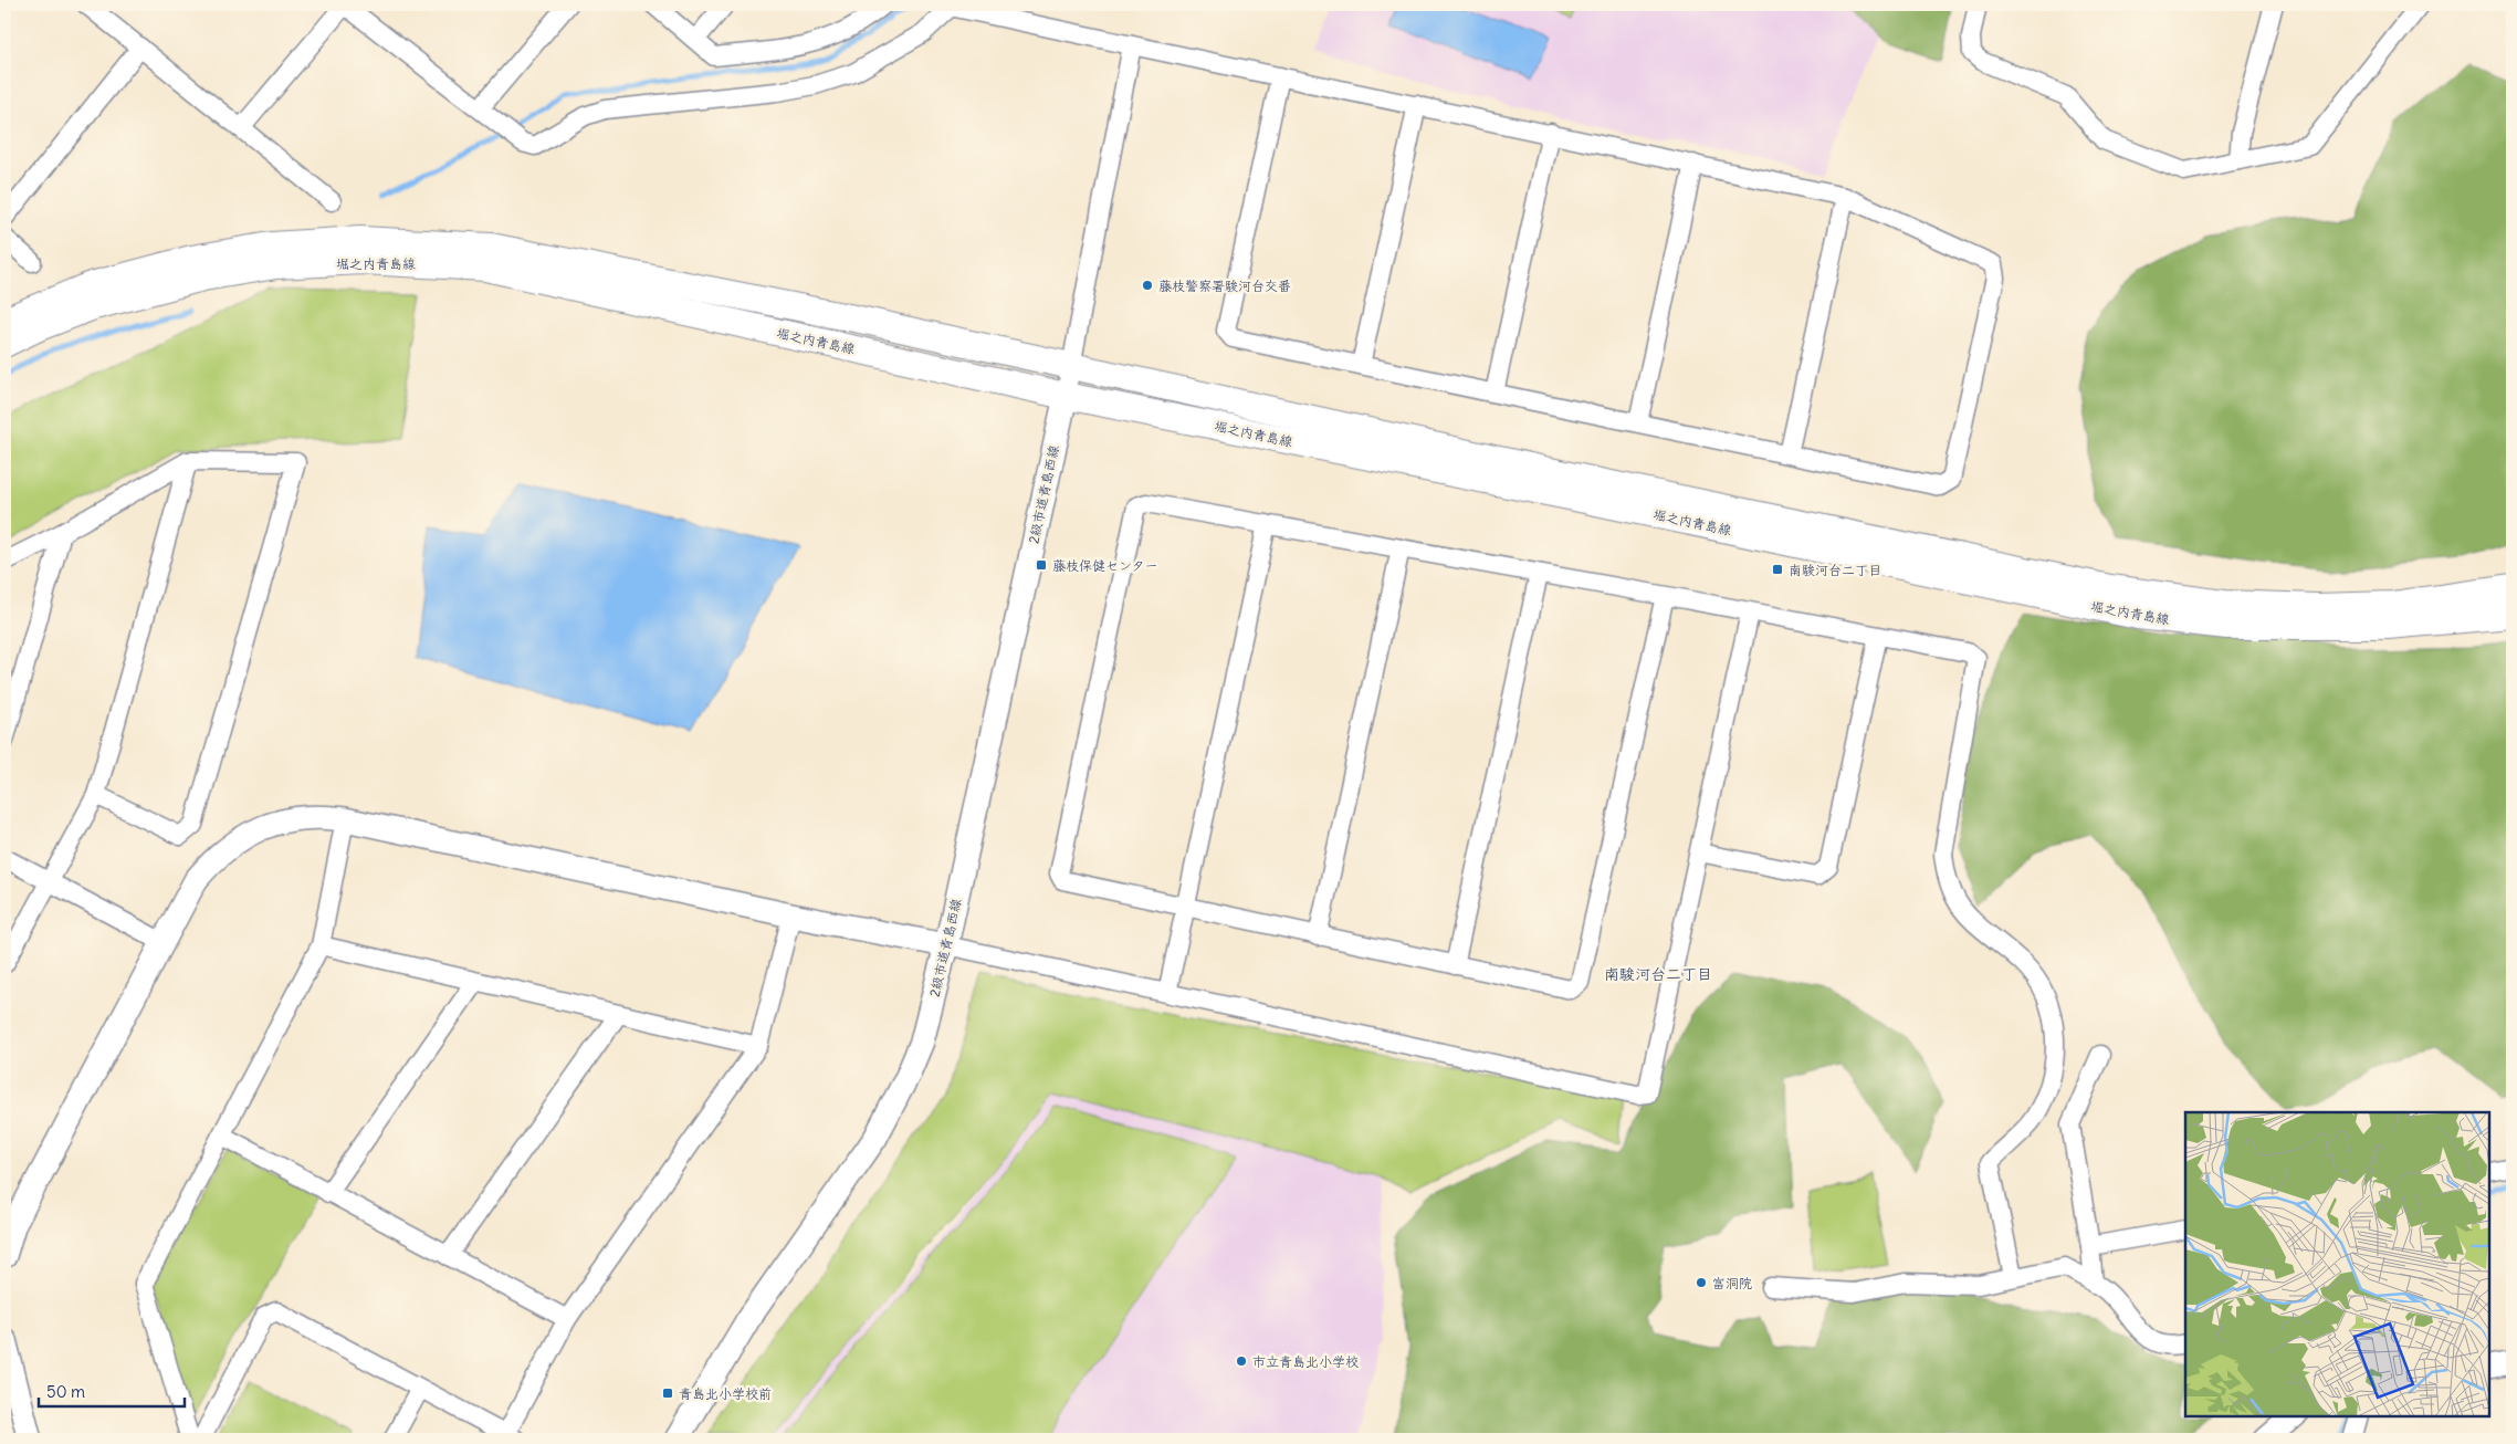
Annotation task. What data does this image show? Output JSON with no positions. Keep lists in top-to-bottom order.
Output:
{
  "streets": {
    "main road": ["堀之内青島線"],
    "street": ["2級市道青島西線"]
  },
  "crossings": [
    ["堀之内青島線", "2級市道青島西線"]
  ],
  "districts": ["南駿河台二丁目"],
  "places": {
    "other": ["藤枝警察署駿河台交番", "富洞院", "市立青島北小学校"],
    "transit": ["藤枝保健センター", "南駿河台二丁目", "青島北小学校前"]
  },
  "scale_bar": "50 m"
}
